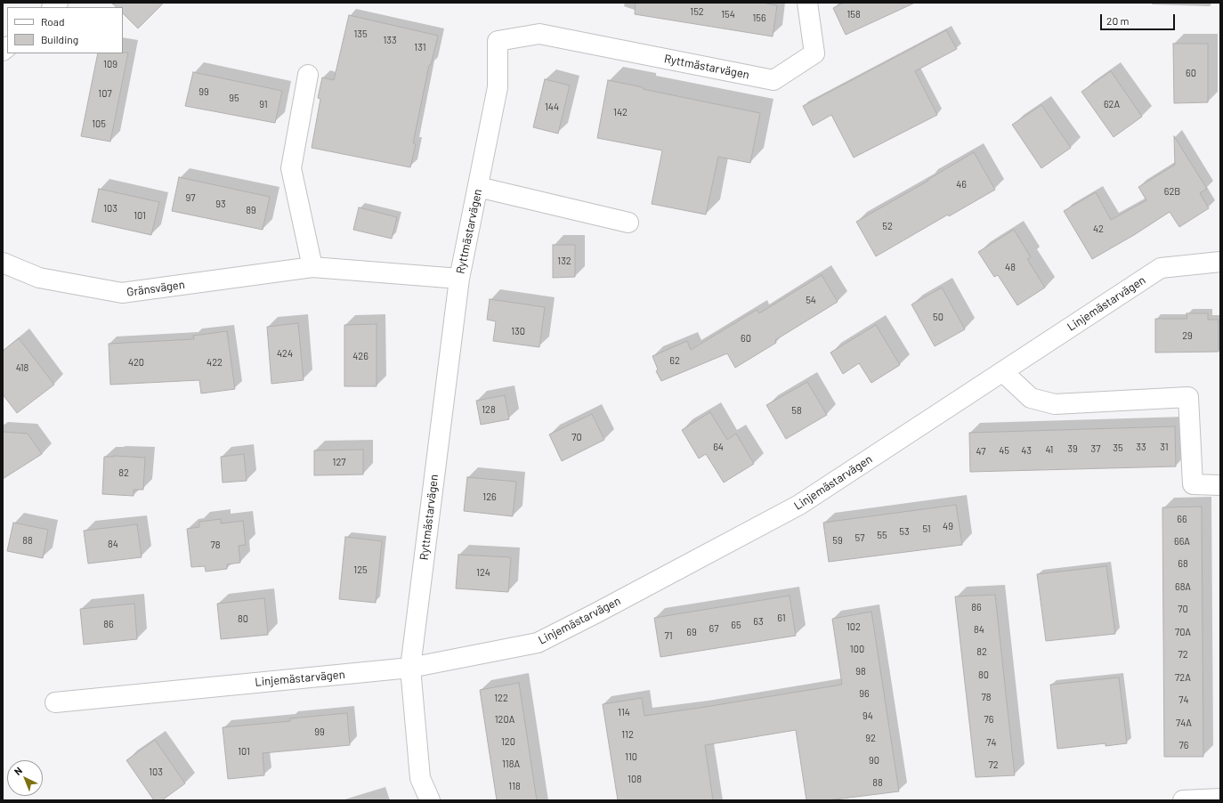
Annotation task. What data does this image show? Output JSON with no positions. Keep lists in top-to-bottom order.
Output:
{
  "streets": {
    "street": ["Ryttmästarvägen", "Gränsvägen", "Linjemästarvägen"]
  },
  "crossings": [
    ["Ryttmästarvägen", "Gränsvägen"],
    ["Ryttmästarvägen", "Linjemästarvägen"]
  ],
  "house_numbers": [
    "152",
    "154",
    "158",
    "156",
    "135",
    "133",
    "131",
    "109",
    "60",
    "99",
    "107",
    "95",
    "91",
    "62A",
    "144",
    "142",
    "105",
    "46",
    "62B",
    "97",
    "93",
    "103",
    "89",
    "101",
    "52",
    "42",
    "132",
    "48",
    "54",
    "50",
    "130",
    "29",
    "60",
    "424",
    "426",
    "62",
    "420",
    "422",
    "418",
    "128",
    "58",
    "70",
    "64",
    "33",
    "31",
    "35",
    "39",
    "37",
    "41",
    "45",
    "43",
    "47",
    "127",
    "82",
    "126",
    "66",
    "49",
    "51",
    "53",
    "55",
    "57",
    "88",
    "59",
    "66A",
    "84",
    "78",
    "68",
    "125",
    "124",
    "68A",
    "86",
    "70",
    "61",
    "80",
    "63",
    "86",
    "65",
    "102",
    "67",
    "84",
    "69",
    "70A",
    "71",
    "100",
    "82",
    "72",
    "98",
    "80",
    "72A",
    "96",
    "78",
    "122",
    "74",
    "114",
    "94",
    "120A",
    "76",
    "74A",
    "99",
    "112",
    "92",
    "120",
    "74",
    "76",
    "101",
    "110",
    "90",
    "118A",
    "72",
    "103",
    "108",
    "88",
    "118"
  ],
  "legend": ["Road", "Building"],
  "scale_bar": "20 m",
  "north": "top left"
}
